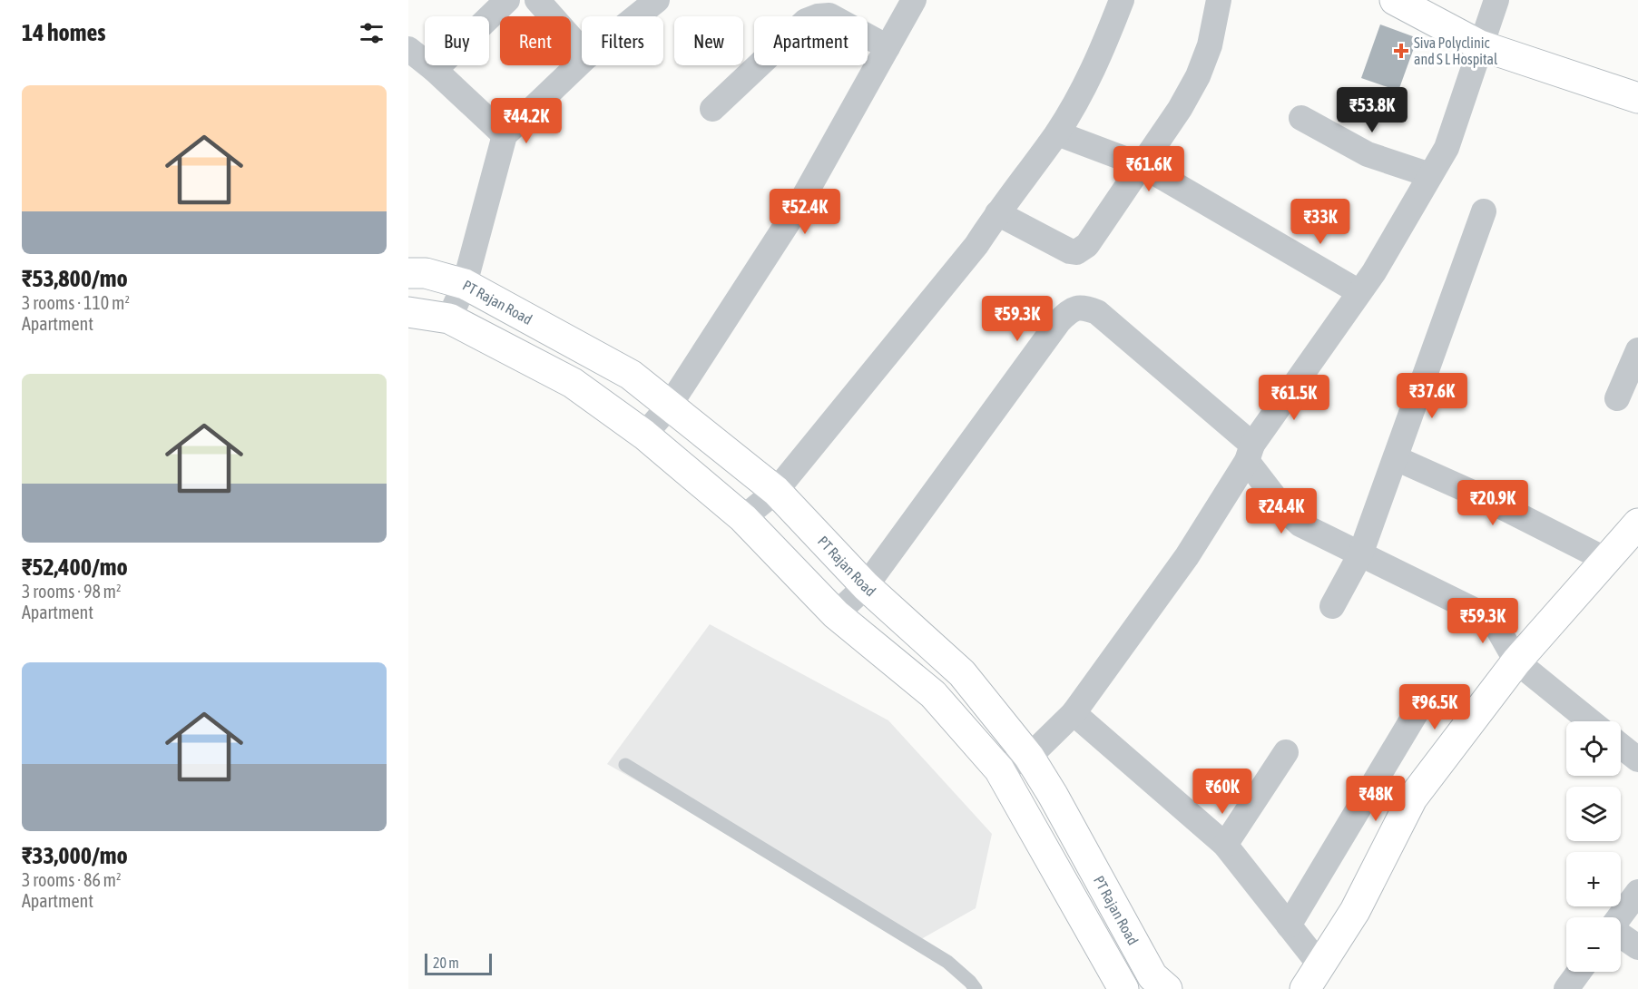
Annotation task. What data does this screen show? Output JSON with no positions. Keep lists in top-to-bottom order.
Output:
{
  "streets": {
    "main road": ["PT Rajan Road"]
  },
  "places": {
    "health": ["Siva Polyclinic and S L Hospital"]
  },
  "scale_bar": "20 m",
  "page": {
    "heading": "14 homes",
    "chip": [
      "Buy",
      "Rent",
      "Filters",
      "New",
      "Apartment"
    ],
    "list": [
      {
        "name": "₹53,800/mo",
        "note": "3 rooms · 110 m² · Apartment"
      },
      {
        "name": "₹52,400/mo",
        "note": "3 rooms · 98 m² · Apartment"
      },
      {
        "name": "₹33,000/mo",
        "note": "3 rooms · 86 m² · Apartment"
      }
    ],
    "price": [
      "₹53.8K",
      "₹44.2K",
      "₹61.6K",
      "₹52.4K",
      "₹33K",
      "₹59.3K",
      "₹37.6K",
      "₹61.5K",
      "₹20.9K",
      "₹24.4K",
      "₹59.3K",
      "₹96.5K",
      "₹60K",
      "₹48K"
    ],
    "map_buttons": ["+", "−"],
    "scale": "20 m"
  }
}
